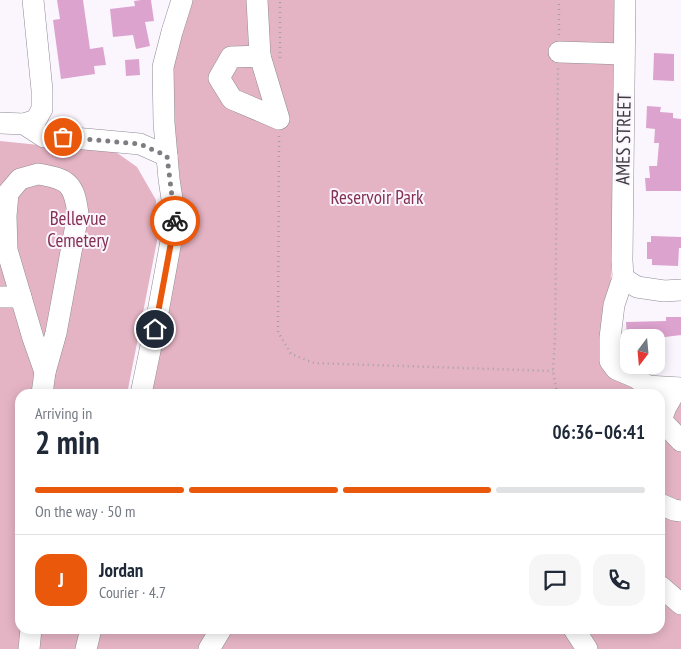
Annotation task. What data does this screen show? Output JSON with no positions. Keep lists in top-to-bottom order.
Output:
{
  "streets": {
    "street": ["AMES STREET"]
  },
  "parks": ["Reservoir Park", "Bellevue Cemetery"],
  "north": "bottom",
  "page": {
    "heading": ["2 min", "Arriving in", "06:36–06:41"],
    "panel": ["Jordan", "Courier · 4.7"],
    "bar": "On the way · 50 m",
    "round": "J"
  }
}
